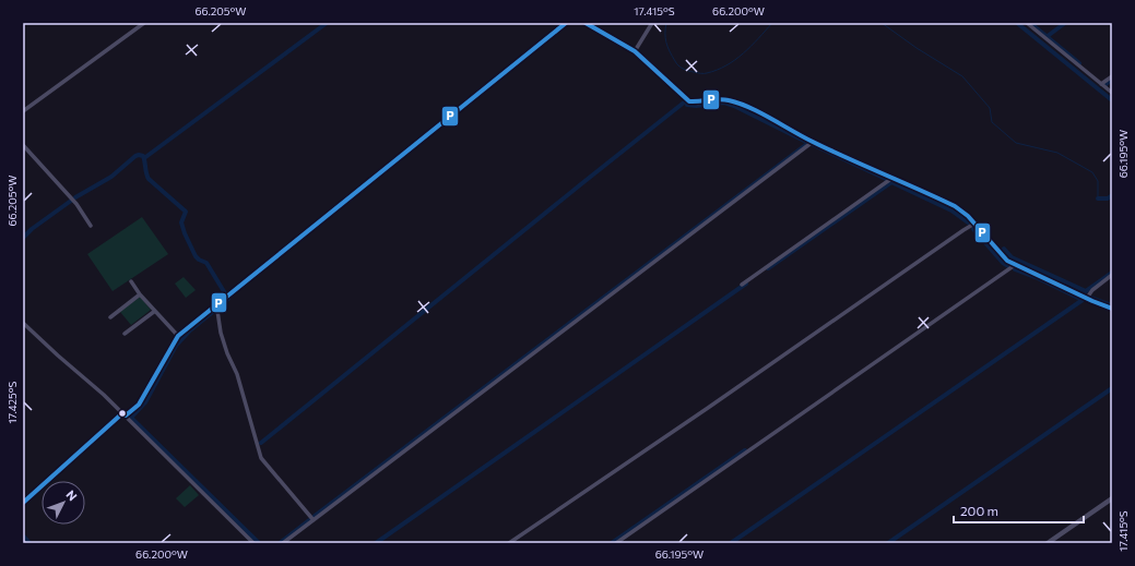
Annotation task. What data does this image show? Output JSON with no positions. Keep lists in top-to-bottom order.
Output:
{
  "lines": ["transit line P"],
  "scale_bar": "200 m",
  "north": "top right",
  "coordinates": [
    "66.205°W",
    "17.415°S",
    "66.200°W",
    "66.195°W",
    "17.425°S"
  ]
}
